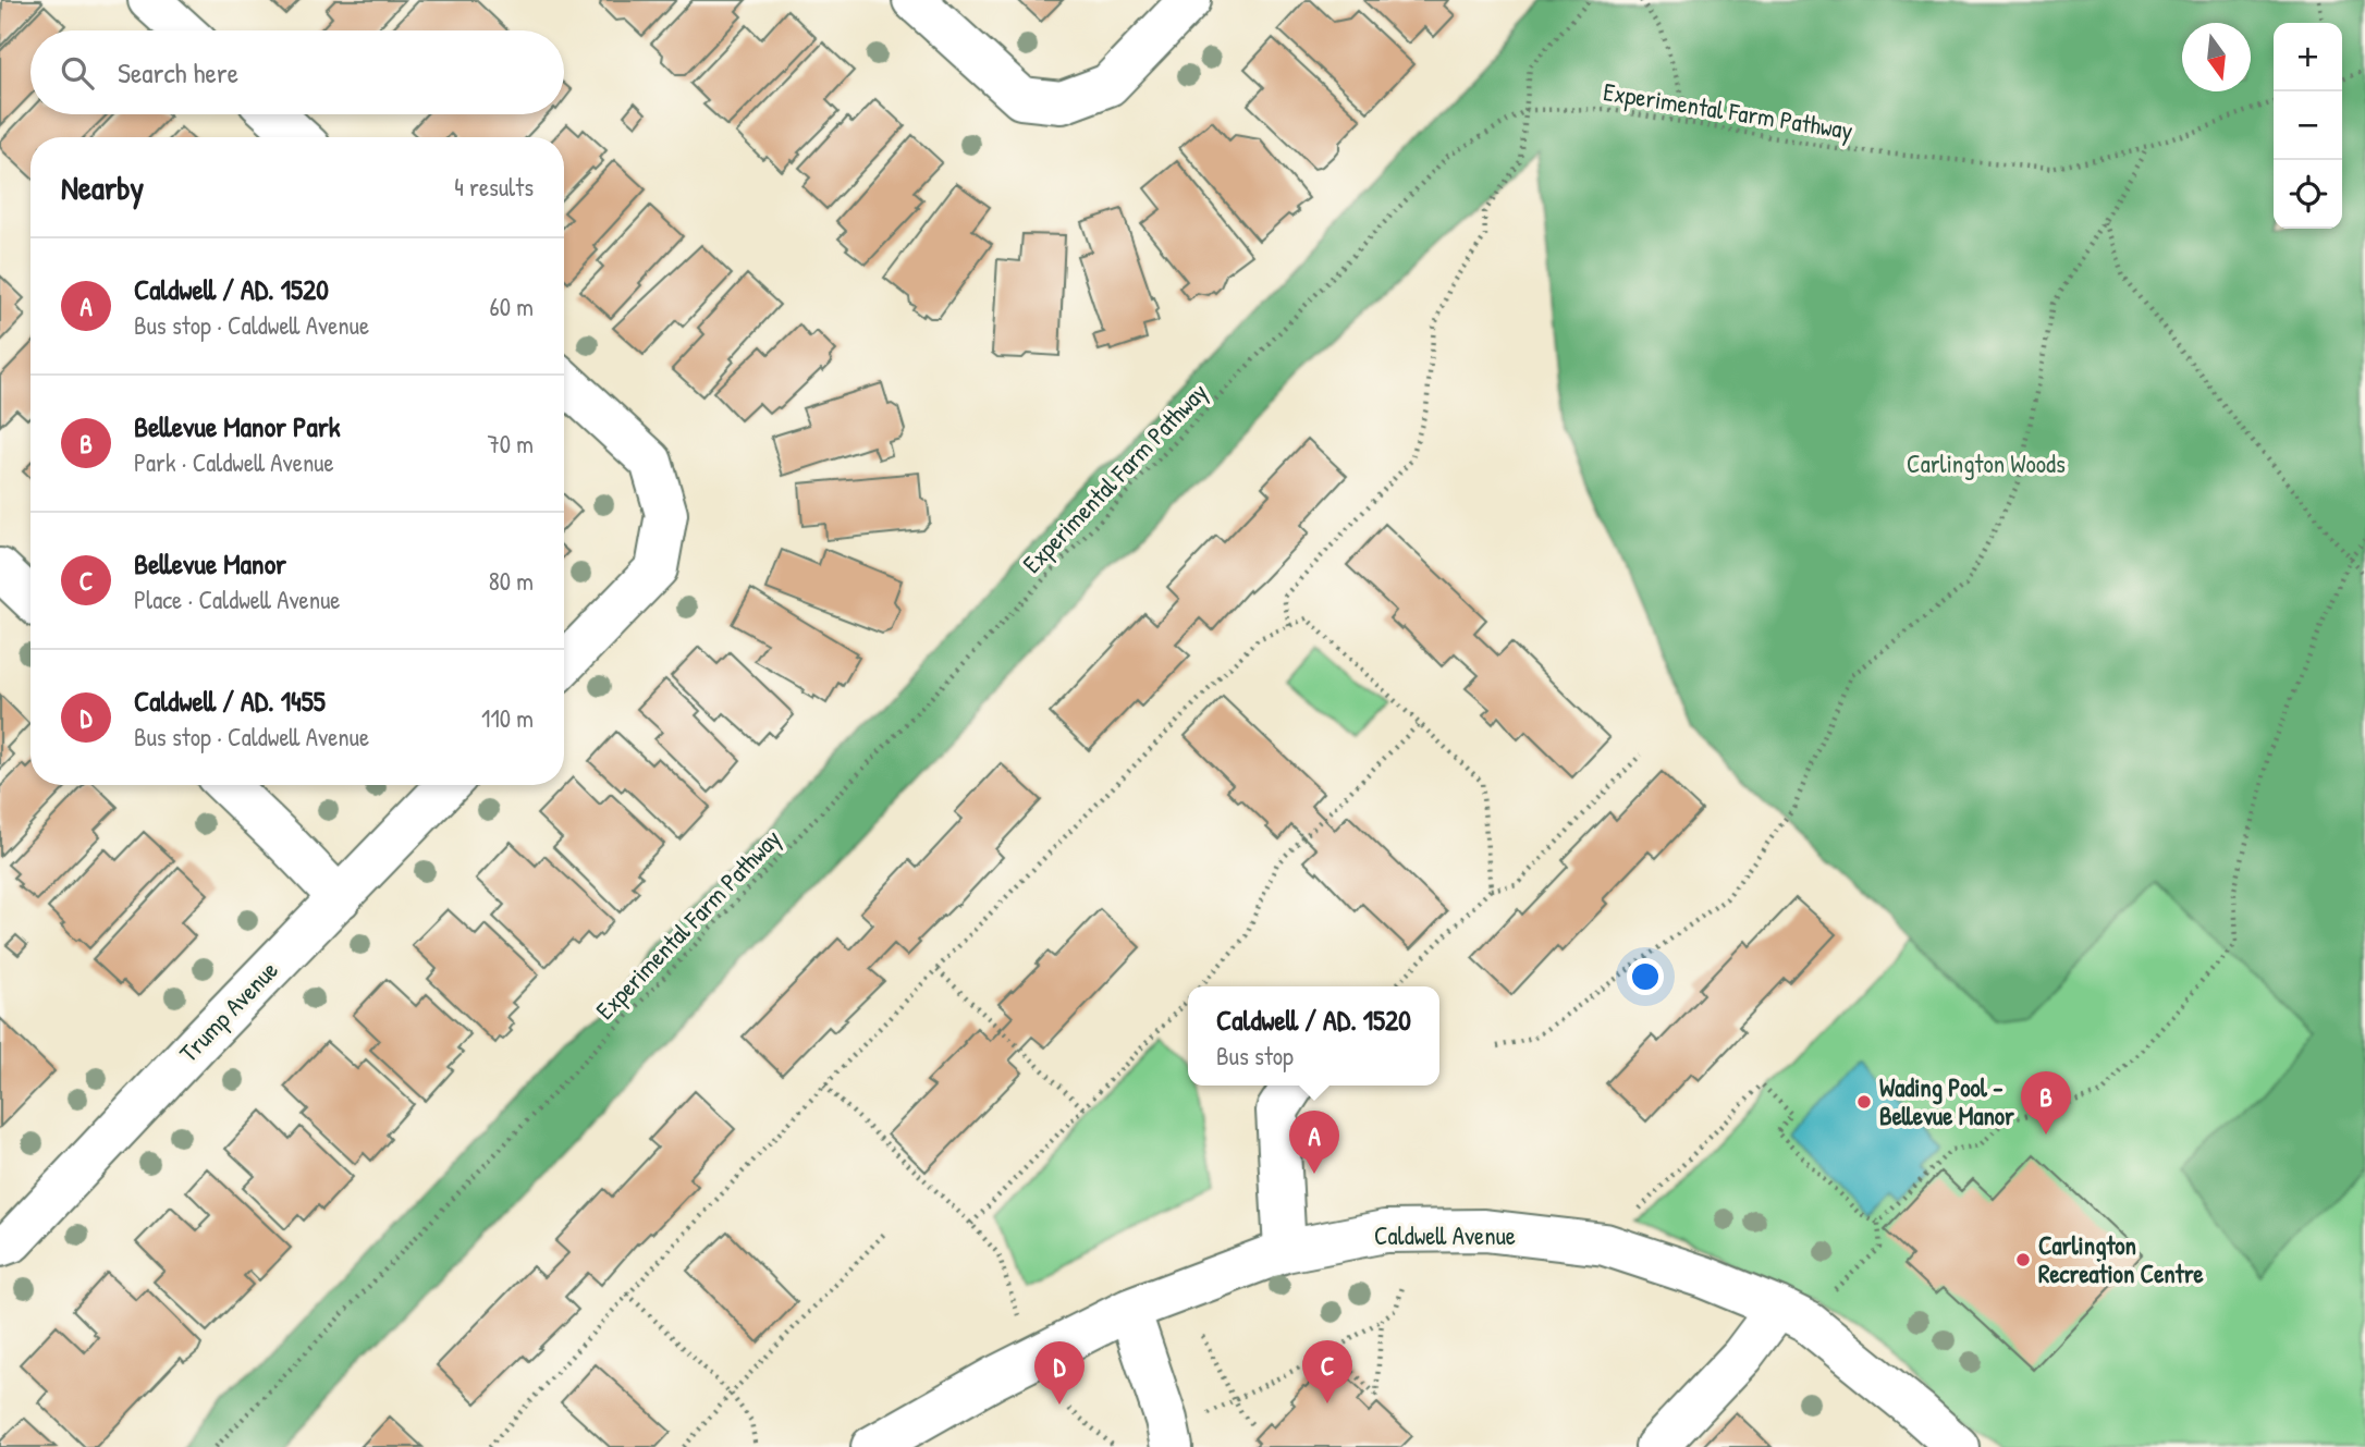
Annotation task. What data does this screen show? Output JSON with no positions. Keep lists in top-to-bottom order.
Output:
{
  "streets": {
    "street": ["Trump Avenue", "Caldwell Avenue"],
    "path": ["Experimental Farm Pathway"]
  },
  "parks": ["Carlington Woods"],
  "places": ["Wading Pool - Bellevue Manor", "Carlington Recreation Centre"],
  "north": "bottom",
  "page": {
    "map_buttons": ["+", "−"],
    "search": "Search here",
    "heading": ["Nearby", "4 results"],
    "list": [
      {
        "mark": "A",
        "name": "Caldwell / AD. 1520",
        "note": "Bus stop · Caldwell Avenue",
        "value": "60 m"
      },
      {
        "mark": "B",
        "name": "Bellevue Manor Park",
        "note": "Park · Caldwell Avenue",
        "value": "70 m"
      },
      {
        "mark": "C",
        "name": "Bellevue Manor",
        "note": "Place · Caldwell Avenue",
        "value": "80 m"
      },
      {
        "mark": "D",
        "name": "Caldwell / AD. 1455",
        "note": "Bus stop · Caldwell Avenue",
        "value": "110 m"
      }
    ],
    "popup": ["Caldwell / AD. 1520", "Bus stop"],
    "pins": [
      "B",
      "A",
      "C",
      "D"
    ]
  }
}
